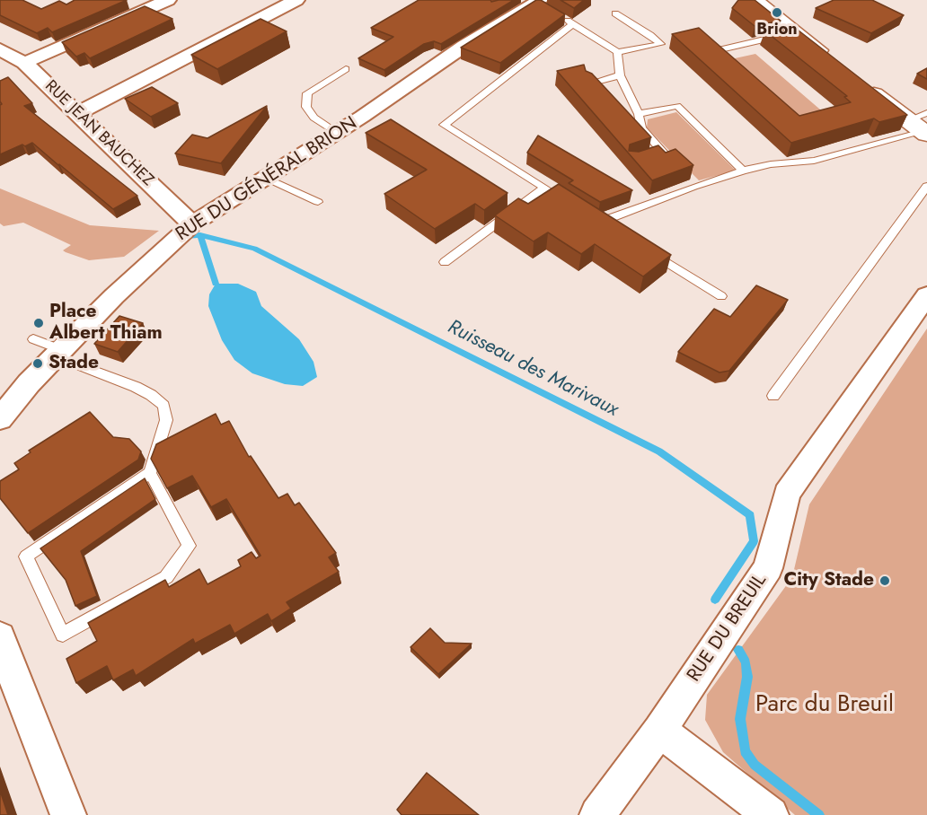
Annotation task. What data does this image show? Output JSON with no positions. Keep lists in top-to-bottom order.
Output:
{
  "streets": {
    "street": ["RUE JEAN BAUCHEZ", "RUE DU GÉNÉRAL BRION", "RUE DU BREUIL"]
  },
  "crossings": [
    ["RUE JEAN BAUCHEZ", "RUE DU GÉNÉRAL BRION"]
  ],
  "water": ["Ruisseau des Marivaux"],
  "parks": ["Parc du Breuil"],
  "places": [
    "Brion",
    "Place Albert Thiam",
    "Stade",
    "City Stade"
  ]
}
